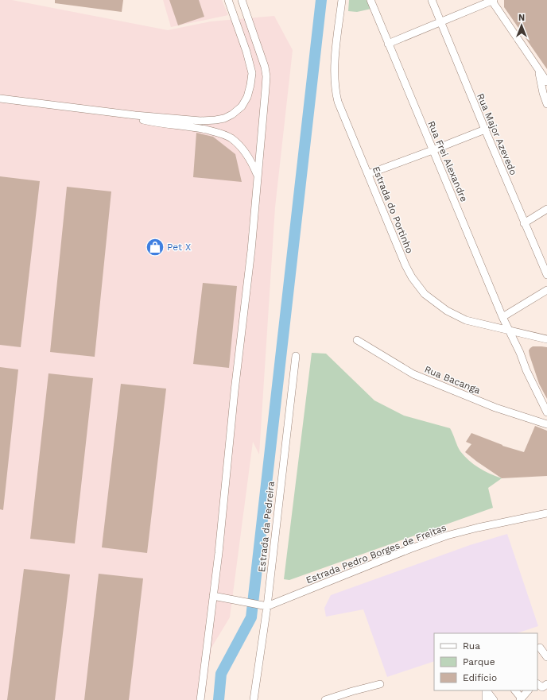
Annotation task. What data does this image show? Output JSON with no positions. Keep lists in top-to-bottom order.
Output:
{
  "streets": {
    "street": [
      "Rua Major Azevedo",
      "Rua Frei Alexandre",
      "Estrada do Portinho",
      "Rua Bacanga",
      "Estrada da Pedreira",
      "Estrada Pedro Borges de Freitas"
    ]
  },
  "crossings": [
    ["Rua Frei Alexandre", "Estrada do Portinho"],
    ["Estrada da Pedreira", "Estrada Pedro Borges de Freitas"]
  ],
  "places": {
    "shop": ["Pet X"]
  },
  "legend": ["Rua", "Parque", "Edifício"],
  "north": "top"
}
